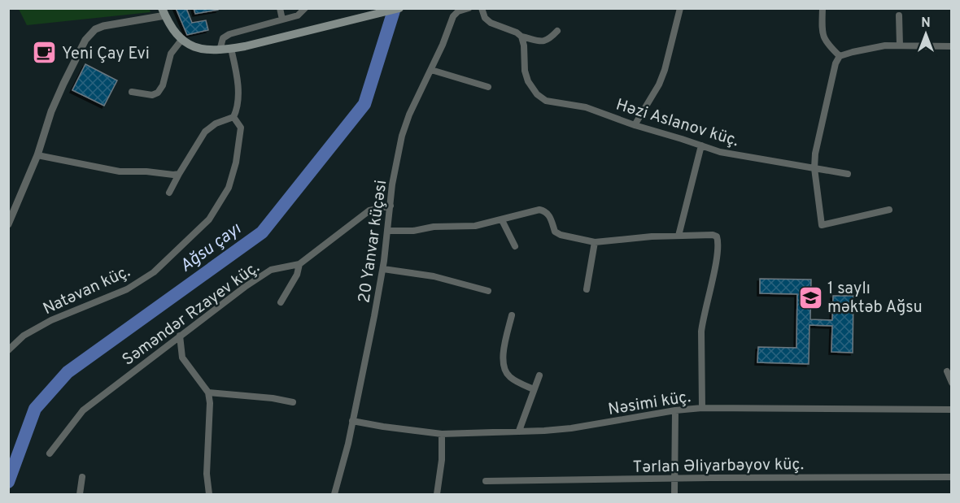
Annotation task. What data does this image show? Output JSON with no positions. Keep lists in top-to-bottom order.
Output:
{
  "streets": {
    "street": [
      "Həzi Aslanov küç.",
      "20 Yanvar küçəsi",
      "Natəvan küç.",
      "Səməndər Rzayev küç.",
      "Nəsimi küç.",
      "Tərlan Əliyarbəyov küç."
    ]
  },
  "crossings": [
    ["20 Yanvar küçəsi", "Səməndər Rzayev küç."],
    ["20 Yanvar küçəsi", "Nəsimi küç."]
  ],
  "water": ["Ağsu çayı"],
  "places": {
    "cafe": ["Yeni Çay Evi"],
    "school or university": ["1 saylı məktəb Ağsu"]
  },
  "north": "top"
}
